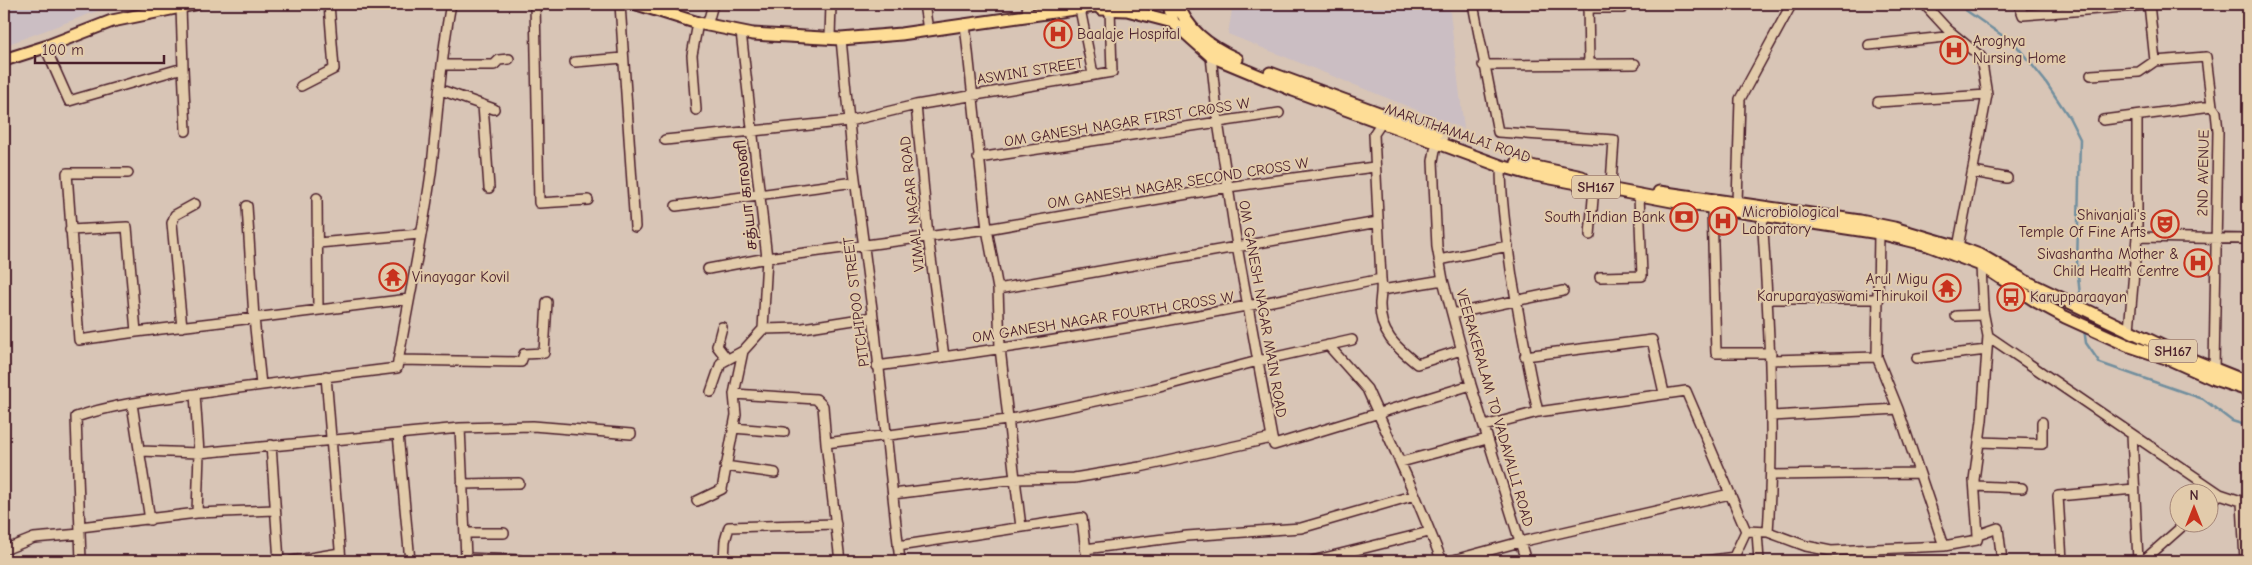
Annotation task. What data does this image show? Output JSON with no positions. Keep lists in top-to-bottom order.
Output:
{
  "streets": {
    "main road": ["MARUTHAMALAI ROAD", "SH167"],
    "street": [
      "ASWINI STREET",
      "OM GANESH NAGAR FIRST CROSS W",
      "2ND AVENUE",
      "OM GANESH NAGAR SECOND CROSS W",
      "சத்யா காலனி",
      "VIMAL NAGAR ROAD",
      "PITCHIPOO STREET",
      "OM GANESH NAGAR MAIN ROAD",
      "OM GANESH NAGAR FOURTH CROSS W",
      "VEERAKERALAM TO VADAVALLI ROAD"
    ]
  },
  "crossings": [
    ["OM GANESH NAGAR FIRST CROSS W", "OM GANESH NAGAR MAIN ROAD"],
    ["MARUTHAMALAI ROAD", "2ND AVENUE"],
    ["MARUTHAMALAI ROAD", "OM GANESH NAGAR MAIN ROAD"],
    ["MARUTHAMALAI ROAD", "VEERAKERALAM TO VADAVALLI ROAD"],
    ["OM GANESH NAGAR SECOND CROSS W", "சத்யா காலனி"],
    ["OM GANESH NAGAR SECOND CROSS W", "VIMAL NAGAR ROAD"],
    ["OM GANESH NAGAR SECOND CROSS W", "OM GANESH NAGAR MAIN ROAD"],
    ["சத்யா காலனி", "VIMAL NAGAR ROAD"],
    ["சத்யா காலனி", "PITCHIPOO STREET"],
    ["VIMAL NAGAR ROAD", "OM GANESH NAGAR FOURTH CROSS W"],
    ["PITCHIPOO STREET", "OM GANESH NAGAR MAIN ROAD"],
    ["PITCHIPOO STREET", "OM GANESH NAGAR FOURTH CROSS W"],
    ["OM GANESH NAGAR MAIN ROAD", "OM GANESH NAGAR FOURTH CROSS W"]
  ],
  "places": {
    "hospital": [
      "Baalaje Hospital",
      "Aroghya Nursing Home",
      "Microbiological Laboratory",
      "Sivashantha Mother & Child Health Centre"
    ],
    "bank": ["South Indian Bank"],
    "theatre": ["Shivanjali's Temple Of Fine Arts"],
    "temple": ["Vinayagar Kovil", "Arul Migu Karuparayaswami Thirukoil"],
    "bus stop": ["Karupparaayan"]
  },
  "scale_bar": "100 m",
  "north": "top"
}
